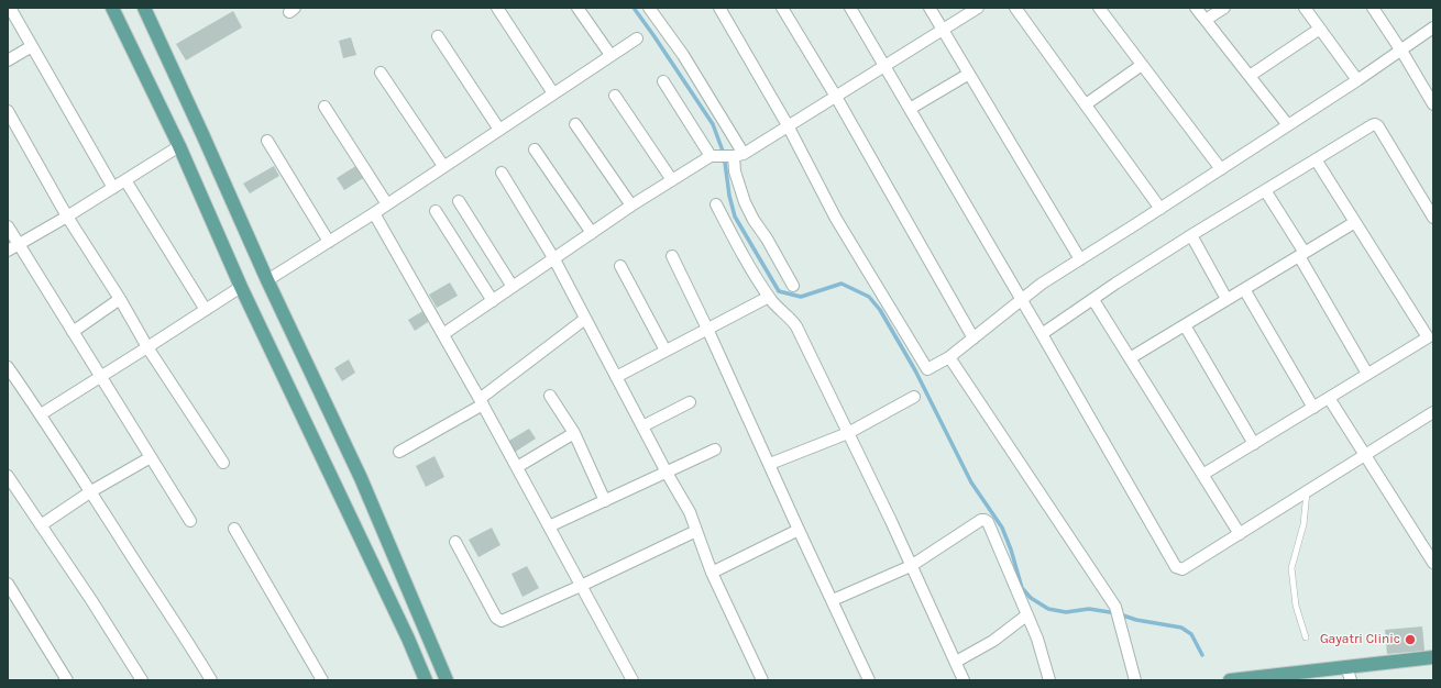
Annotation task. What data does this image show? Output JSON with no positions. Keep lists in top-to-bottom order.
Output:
{
  "places": ["Gayatri Clinic"]
}
